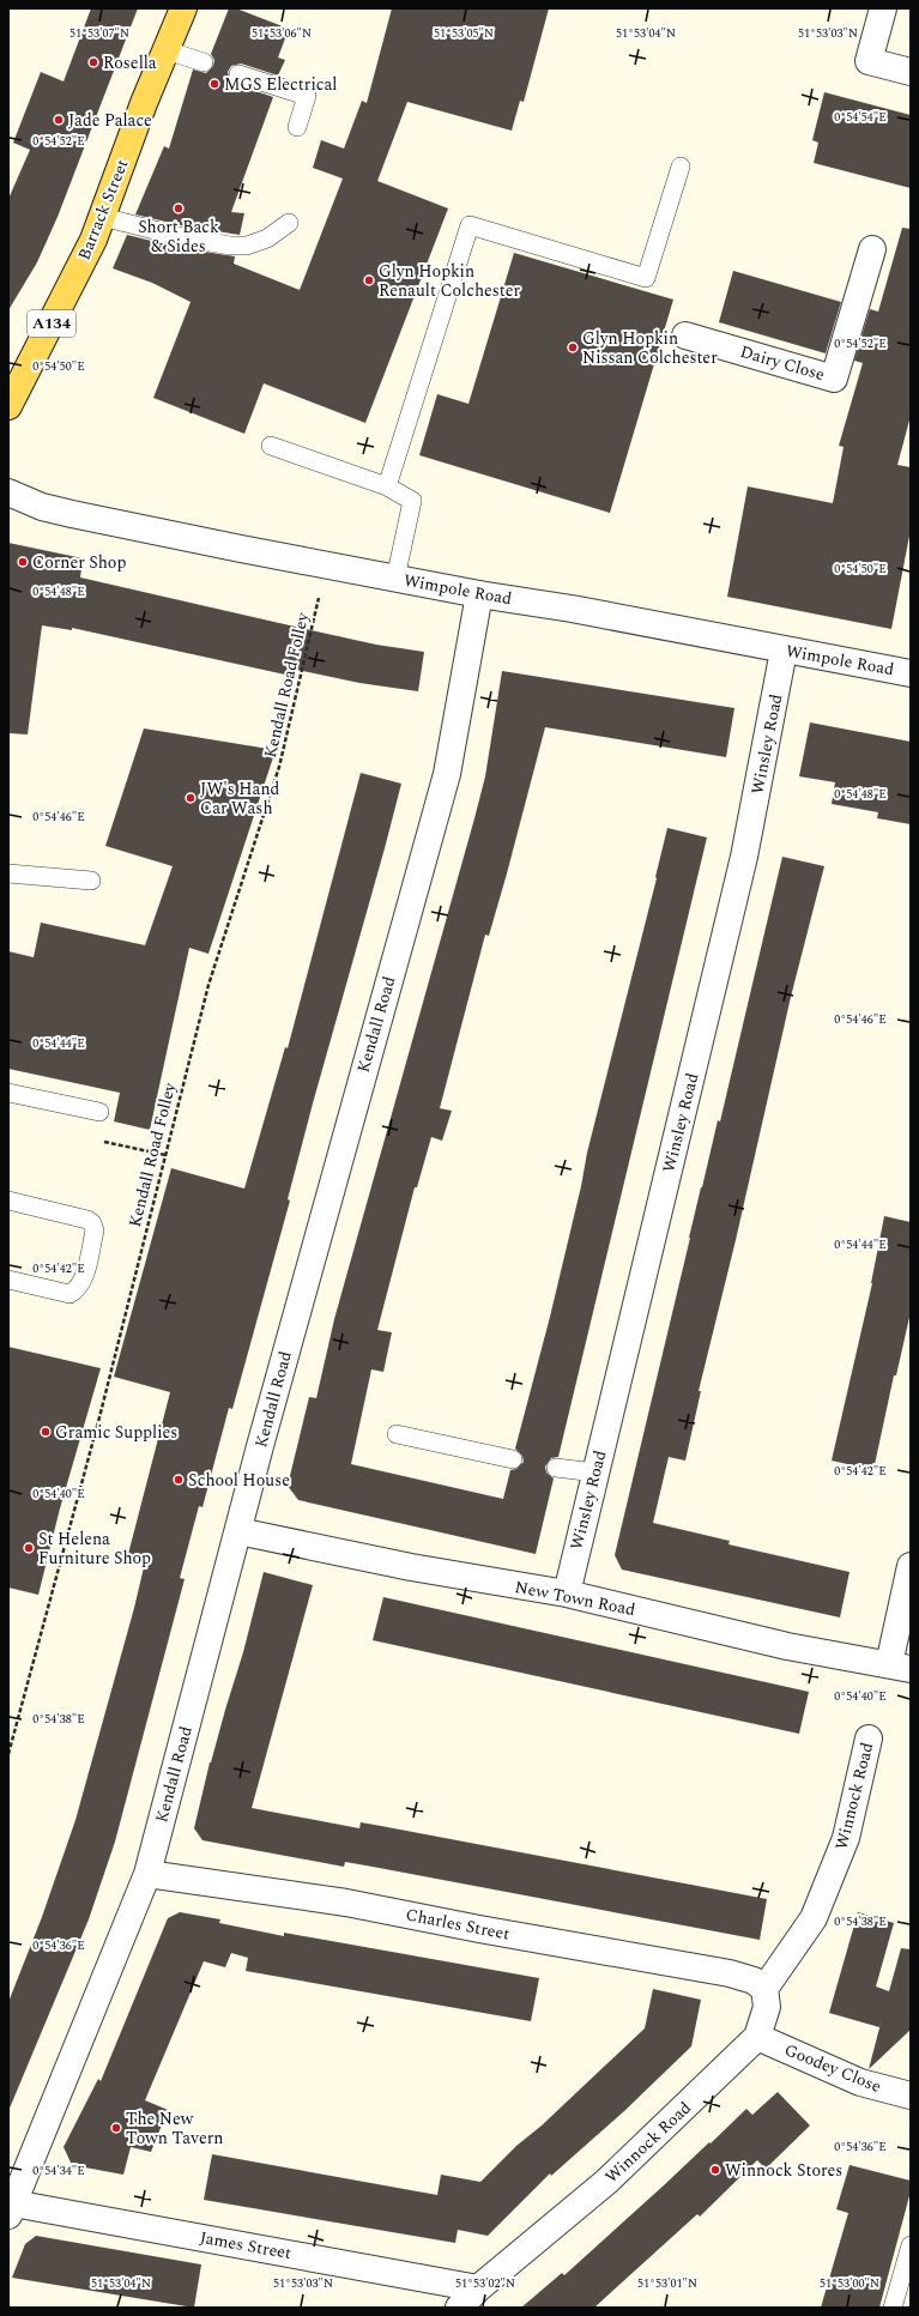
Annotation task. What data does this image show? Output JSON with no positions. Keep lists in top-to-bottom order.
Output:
{
  "streets": {
    "main road": ["Barrack Street", "A134"],
    "street": [
      "Dairy Close",
      "Wimpole Road",
      "Winsley Road",
      "Kendall Road",
      "New Town Road",
      "Winnock Road",
      "Charles Street",
      "Goodey Close",
      "James Street"
    ],
    "path": ["Kendall Road Folley"]
  },
  "crossings": [
    ["Wimpole Road", "Kendall Road Folley"],
    ["Wimpole Road", "Winsley Road"],
    ["Wimpole Road", "Kendall Road"],
    ["Winsley Road", "New Town Road"],
    ["Kendall Road", "New Town Road"],
    ["Kendall Road", "Charles Street"],
    ["Kendall Road", "James Street"],
    ["Winnock Road", "Charles Street"],
    ["Winnock Road", "Goodey Close"],
    ["Winnock Road", "James Street"]
  ],
  "places": [
    "Rosella",
    "MGS Electrical",
    "Jade Palace",
    "Short Back & Sides",
    "Glyn Hopkin Renault Colchester",
    "Glyn Hopkin Nissan Colchester",
    "Corner Shop",
    "JW's Hand Car Wash",
    "Gramic Supplies",
    "School House",
    "St Helena Furniture Shop",
    "The New Town Tavern",
    "Winnock Stores"
  ],
  "coordinates": [
    "51°53'07\"N",
    "51°53'06\"N",
    "51°53'05\"N",
    "51°53'04\"N",
    "51°53'03\"N",
    "0°54'54\"E",
    "0°54'52\"E",
    "0°54'50\"E",
    "0°54'48\"E",
    "0°54'46\"E",
    "0°54'44\"E",
    "0°54'42\"E",
    "0°54'40\"E",
    "0°54'38\"E",
    "0°54'36\"E",
    "0°54'34\"E",
    "51°53'02\"N",
    "51°53'01\"N",
    "51°53'00\"N"
  ]
}
